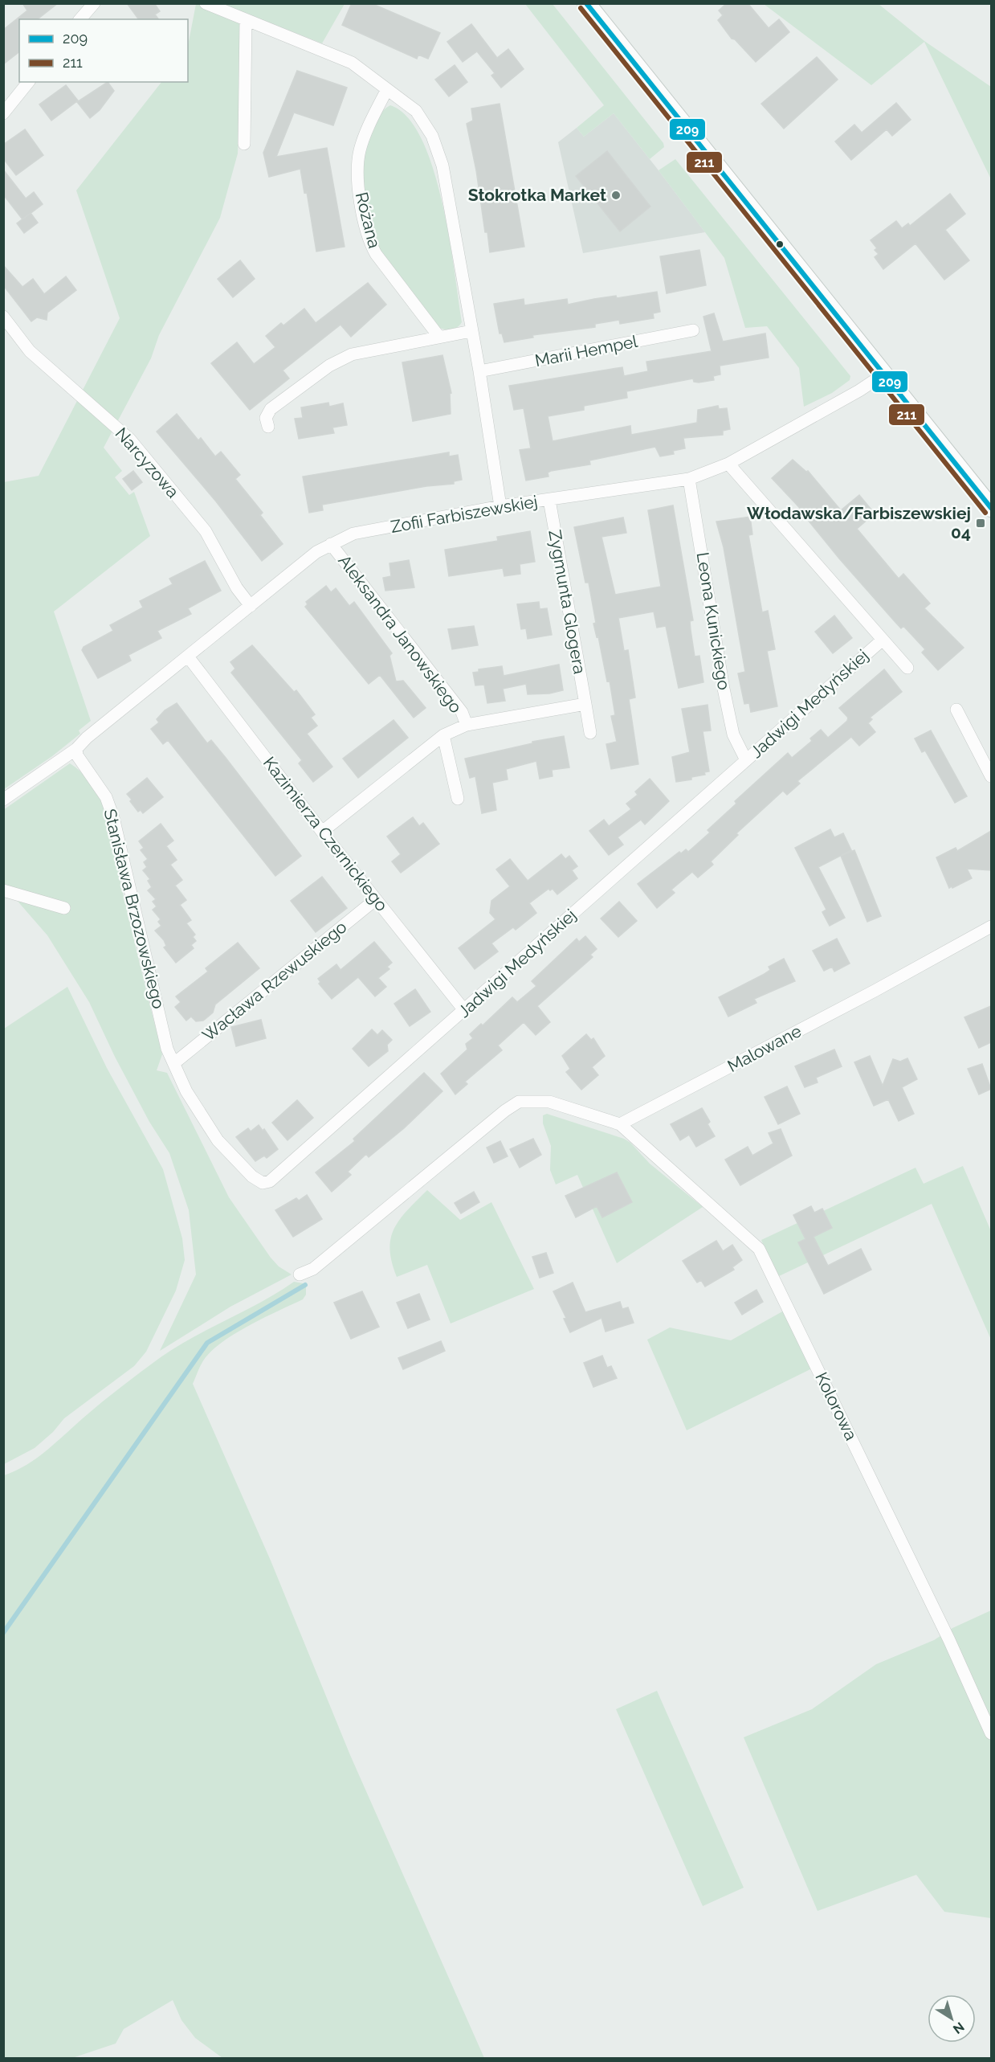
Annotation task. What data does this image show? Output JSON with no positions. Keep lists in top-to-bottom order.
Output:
{
  "streets": {
    "street": [
      "Różana",
      "Marii Hempel",
      "Narcyzowa",
      "Zofii Farbiszewskiej",
      "Zygmunta Glogera",
      "Leona Kunickiego",
      "Aleksandra Janowskiego",
      "Jadwigi Medyńskiej",
      "Kazimierza Czernickiego",
      "Stanisława Brzozowskiego",
      "Wacława Rzewuskiego",
      "Malowane",
      "Kolorowa"
    ]
  },
  "crossings": [
    ["Narcyzowa", "Zofii Farbiszewskiej"],
    ["Zofii Farbiszewskiej", "Zygmunta Glogera"],
    ["Zofii Farbiszewskiej", "Leona Kunickiego"],
    ["Zofii Farbiszewskiej", "Aleksandra Janowskiego"],
    ["Zofii Farbiszewskiej", "Kazimierza Czernickiego"],
    ["Zofii Farbiszewskiej", "Stanisława Brzozowskiego"],
    ["Leona Kunickiego", "Jadwigi Medyńskiej"],
    ["Jadwigi Medyńskiej", "Kazimierza Czernickiego"],
    ["Jadwigi Medyńskiej", "Stanisława Brzozowskiego"],
    ["Jadwigi Medyńskiej", "Wacława Rzewuskiego"],
    ["Kazimierza Czernickiego", "Wacława Rzewuskiego"],
    ["Stanisława Brzozowskiego", "Wacława Rzewuskiego"],
    ["Malowane", "Kolorowa"]
  ],
  "places": {
    "other": ["Stokrotka Market"],
    "transit": ["Włodawska/Farbiszewskiej 04"]
  },
  "lines": ["transit line 209", "transit line 211"],
  "legend": ["209", "211"],
  "north": "bottom right"
}
